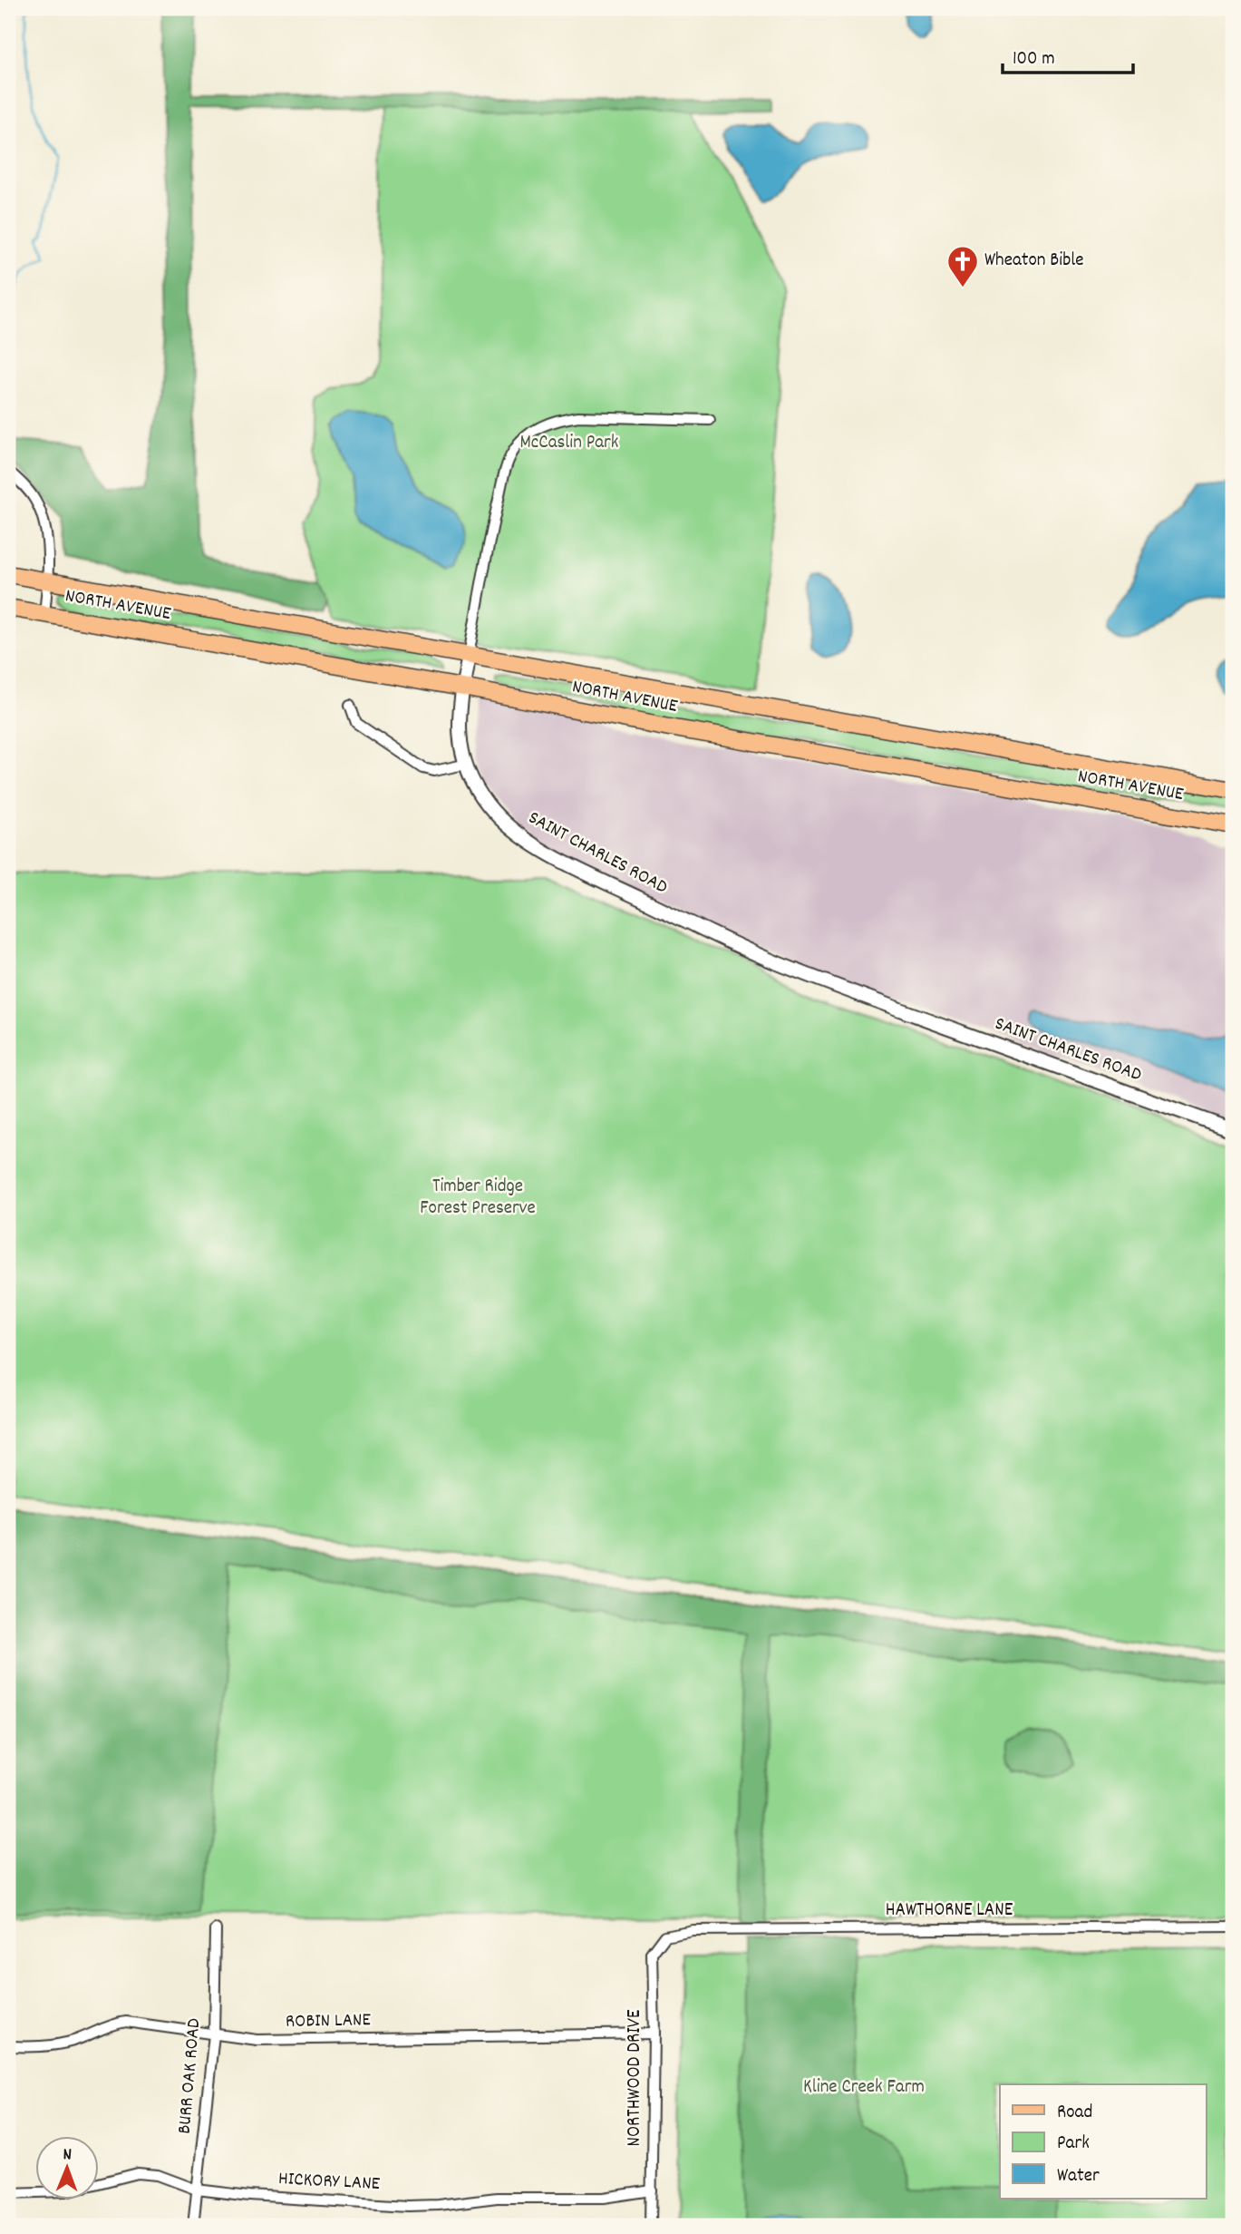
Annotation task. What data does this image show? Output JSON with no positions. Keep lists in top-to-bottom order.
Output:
{
  "streets": {
    "main road": ["NORTH AVENUE"],
    "street": [
      "SAINT CHARLES ROAD",
      "HAWTHORNE LANE",
      "ROBIN LANE",
      "BURR OAK ROAD",
      "NORTHWOOD DRIVE",
      "HICKORY LANE"
    ]
  },
  "crossings": [
    ["NORTH AVENUE", "SAINT CHARLES ROAD"],
    ["HAWTHORNE LANE", "NORTHWOOD DRIVE"],
    ["ROBIN LANE", "BURR OAK ROAD"],
    ["ROBIN LANE", "NORTHWOOD DRIVE"],
    ["BURR OAK ROAD", "HICKORY LANE"],
    ["NORTHWOOD DRIVE", "HICKORY LANE"]
  ],
  "parks": ["McCaslin Park", "Timber Ridge Forest Preserve", "Kline Creek Farm"],
  "places": {
    "church": ["Wheaton Bible"]
  },
  "legend": ["Road", "Park", "Water"],
  "scale_bar": "100 m",
  "north": "top"
}
